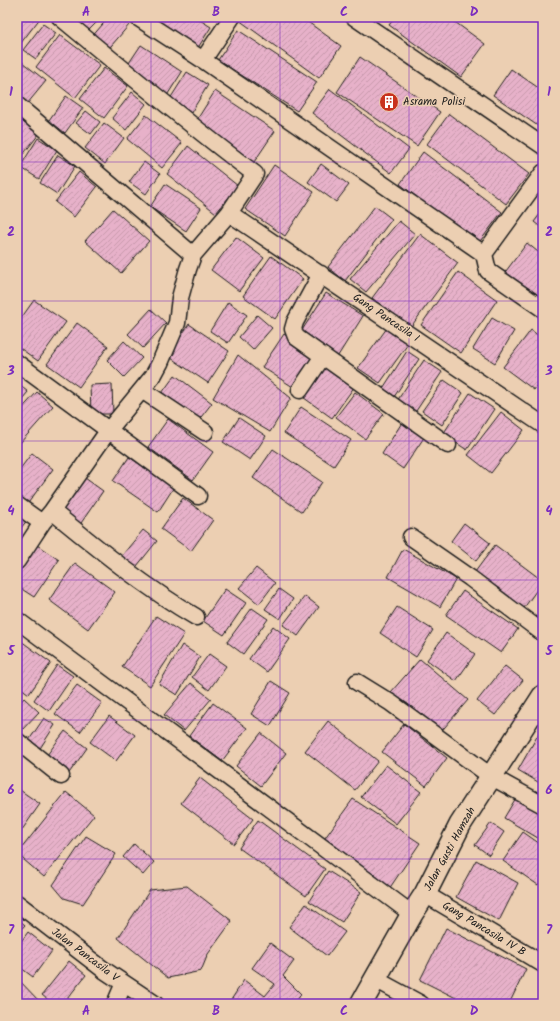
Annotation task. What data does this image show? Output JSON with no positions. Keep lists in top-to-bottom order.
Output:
{
  "streets": {
    "street": [
      "Gang Pancasila I",
      "Jalan Gusti Hamzah",
      "Gang Pancasila IV B",
      "Jalan Pancasila V"
    ]
  },
  "crossings": [
    ["Jalan Gusti Hamzah", "Gang Pancasila IV B"]
  ],
  "places": {
    "building": ["Asrama Polisi"]
  },
  "grid": {
    "columns": [
      "A",
      "B",
      "C",
      "D"
    ],
    "rows": [
      "1",
      "2",
      "3",
      "4",
      "5",
      "6",
      "7"
    ]
  }
}
